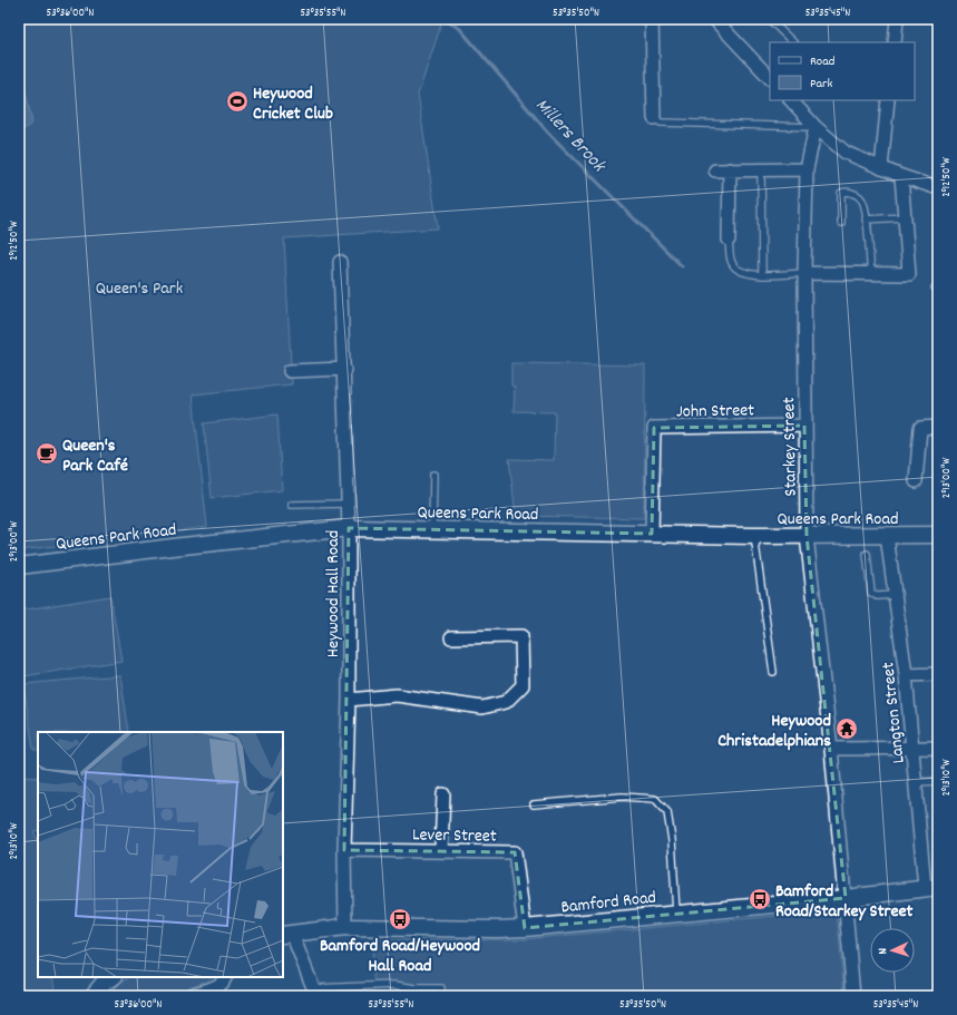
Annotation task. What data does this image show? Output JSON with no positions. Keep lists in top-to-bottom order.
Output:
{
  "streets": {
    "street": [
      "John Street",
      "Starkey Street",
      "Queens Park Road",
      "Heywood Hall Road",
      "Langton Street",
      "Lever Street",
      "Bamford Road"
    ]
  },
  "crossings": [
    ["John Street", "Starkey Street"],
    ["John Street", "Queens Park Road"],
    ["Starkey Street", "Queens Park Road"],
    ["Starkey Street", "Bamford Road"],
    ["Queens Park Road", "Heywood Hall Road"],
    ["Queens Park Road", "Langton Street"],
    ["Heywood Hall Road", "Lever Street"],
    ["Heywood Hall Road", "Bamford Road"],
    ["Langton Street", "Bamford Road"],
    ["Lever Street", "Bamford Road"]
  ],
  "water": ["Millers Brook"],
  "parks": ["Queen's Park"],
  "places": {
    "sports": ["Heywood Cricket Club"],
    "cafe": ["Queen's Park Café"],
    "temple": ["Heywood Christadelphians"],
    "bus stop": ["Bamford Road/Starkey Street", "Bamford Road/Heywood Hall Road"]
  },
  "legend": ["Road", "Park"],
  "north": "left",
  "coordinates": [
    "53°36'00\"N",
    "53°35'55\"N",
    "53°35'50\"N",
    "53°35'45\"N",
    "2°12'50\"W",
    "2°13'00\"W",
    "2°13'10\"W"
  ]
}
